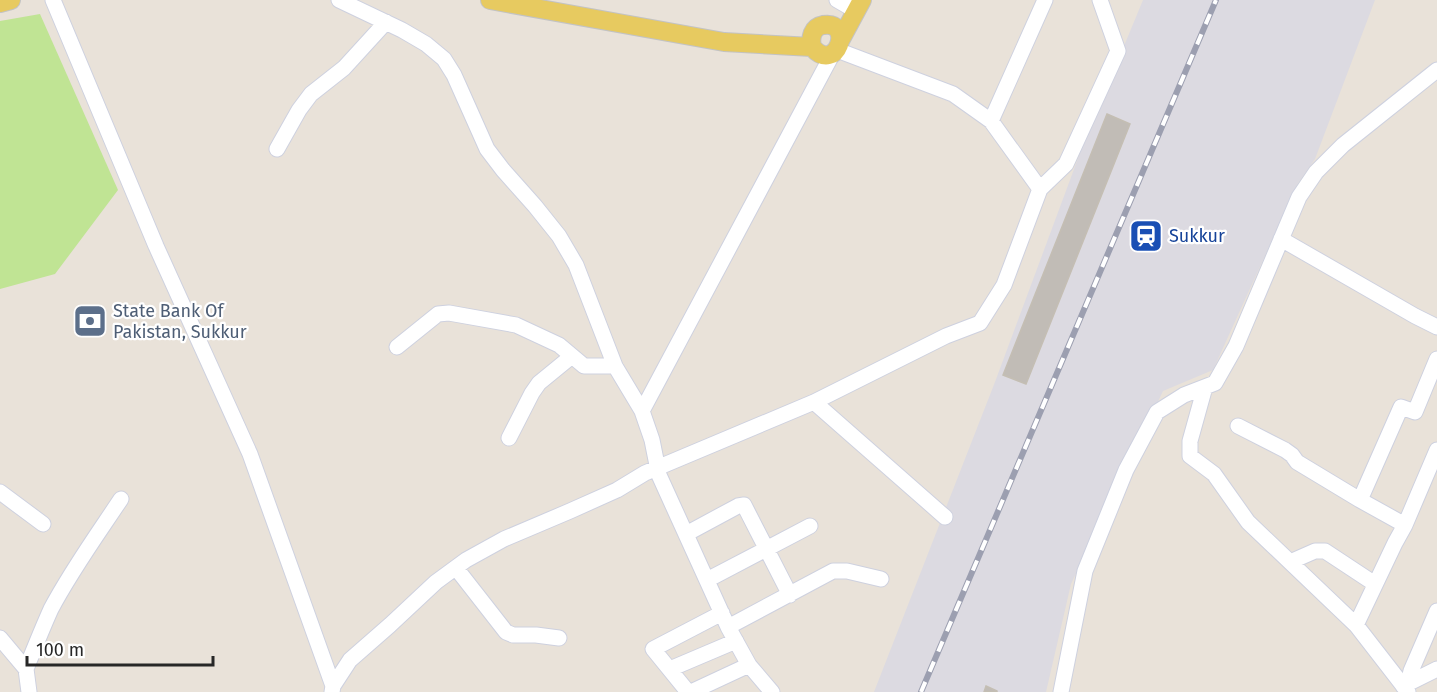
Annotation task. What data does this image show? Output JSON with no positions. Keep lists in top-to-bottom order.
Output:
{
  "places": {
    "station": ["Sukkur"],
    "bank": ["State Bank Of Pakistan, Sukkur"]
  },
  "scale_bar": "100 m"
}
